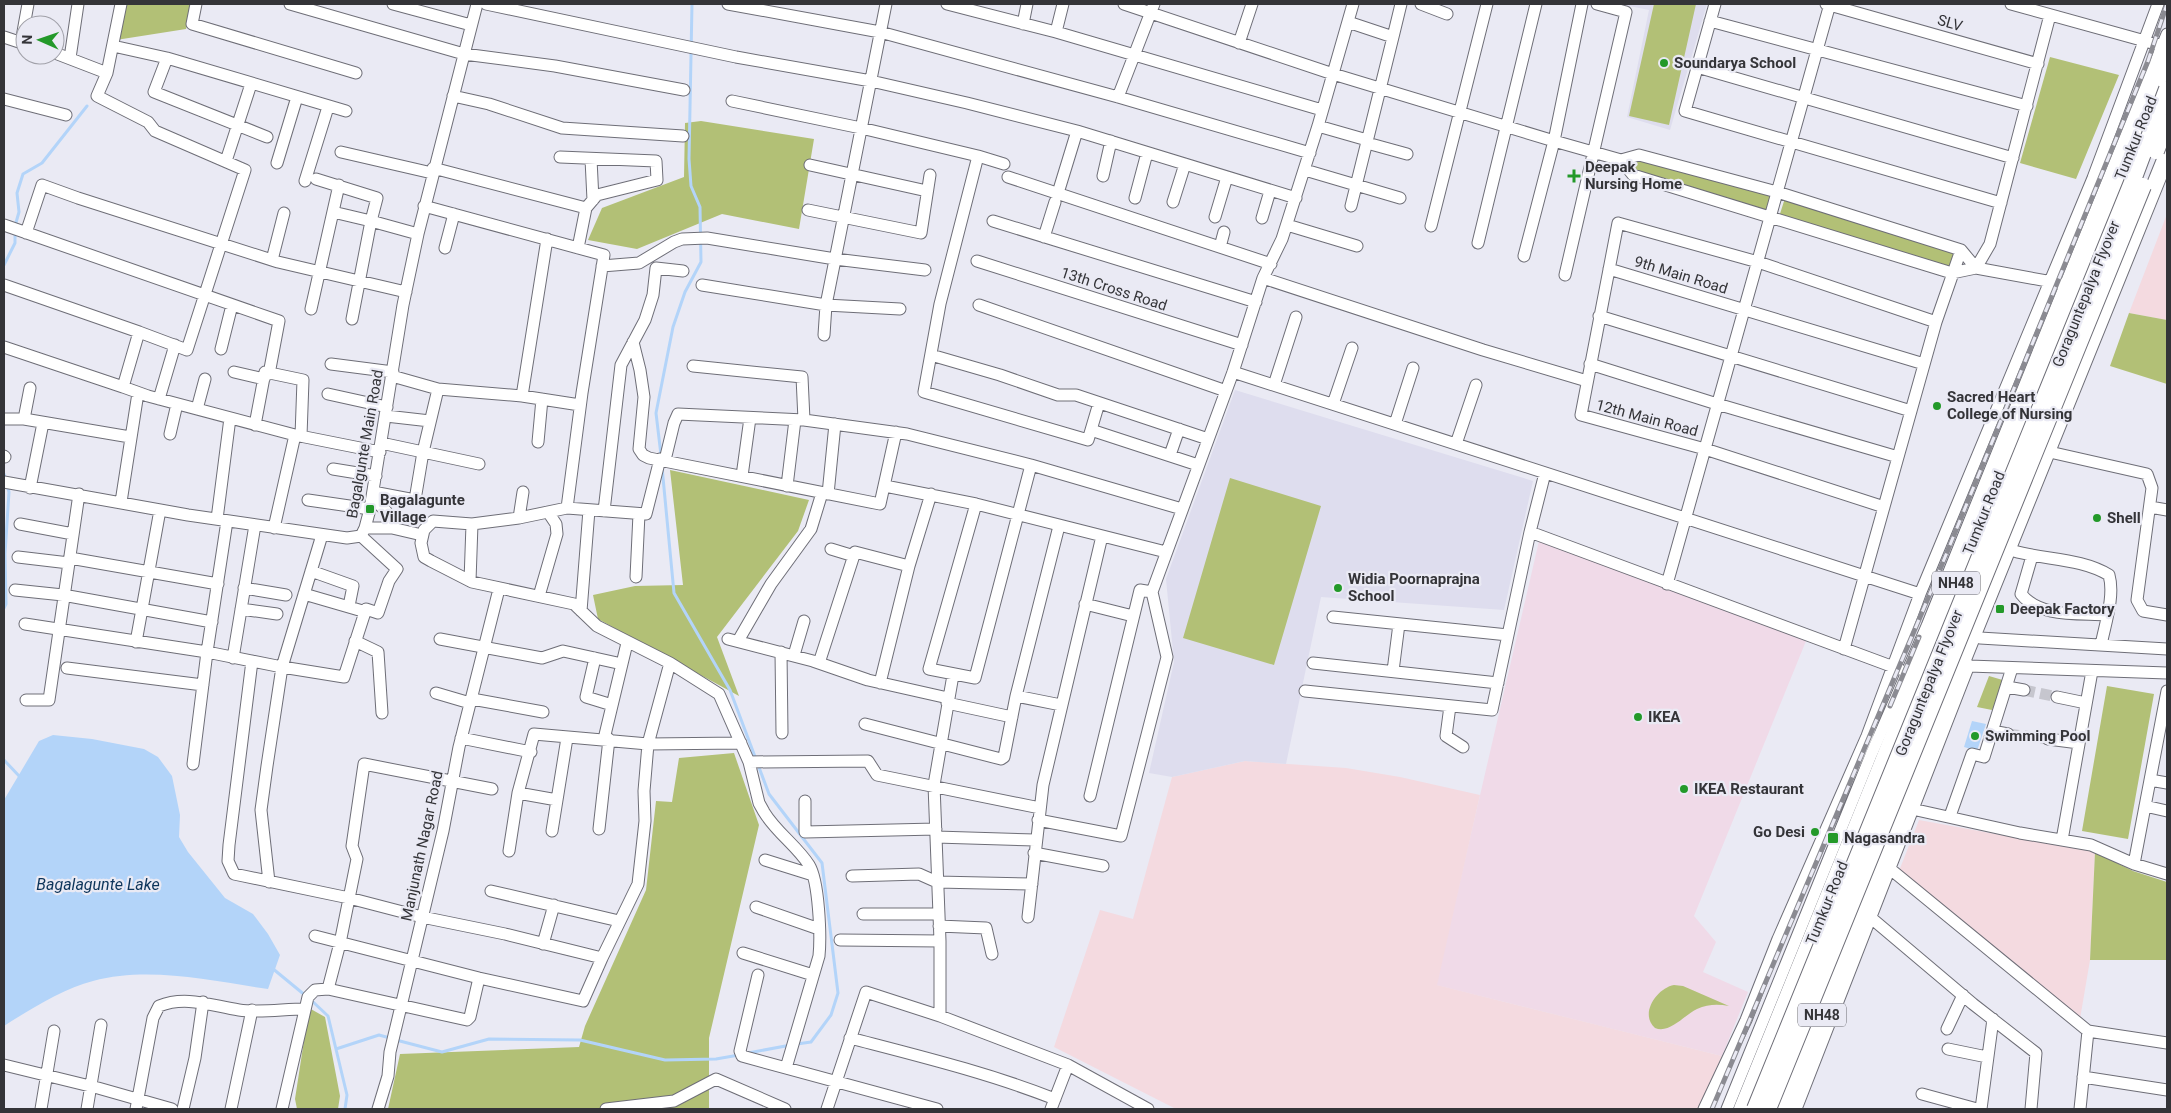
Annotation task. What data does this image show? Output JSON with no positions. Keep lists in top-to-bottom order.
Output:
{
  "streets": {
    "highway": ["Tumkur Road", "Goraguntepalya Flyover", "NH48"],
    "street": [
      "SLV",
      "9th Main Road",
      "13th Cross Road",
      "12th Main Road",
      "Bagalgunte Main Road",
      "Manjunath Nagar Road"
    ]
  },
  "water": ["Bagalagunte Lake"],
  "places": {
    "other": [
      "Soundarya School",
      "Sacred Heart College of Nursing",
      "Shell",
      "Widia Poornaprajna School",
      "IKEA",
      "Swimming Pool",
      "IKEA Restaurant",
      "Go Desi"
    ],
    "health": ["Deepak Nursing Home"],
    "transit": ["Bagalagunte Village", "Deepak Factory", "Nagasandra"]
  },
  "north": "left"
}
